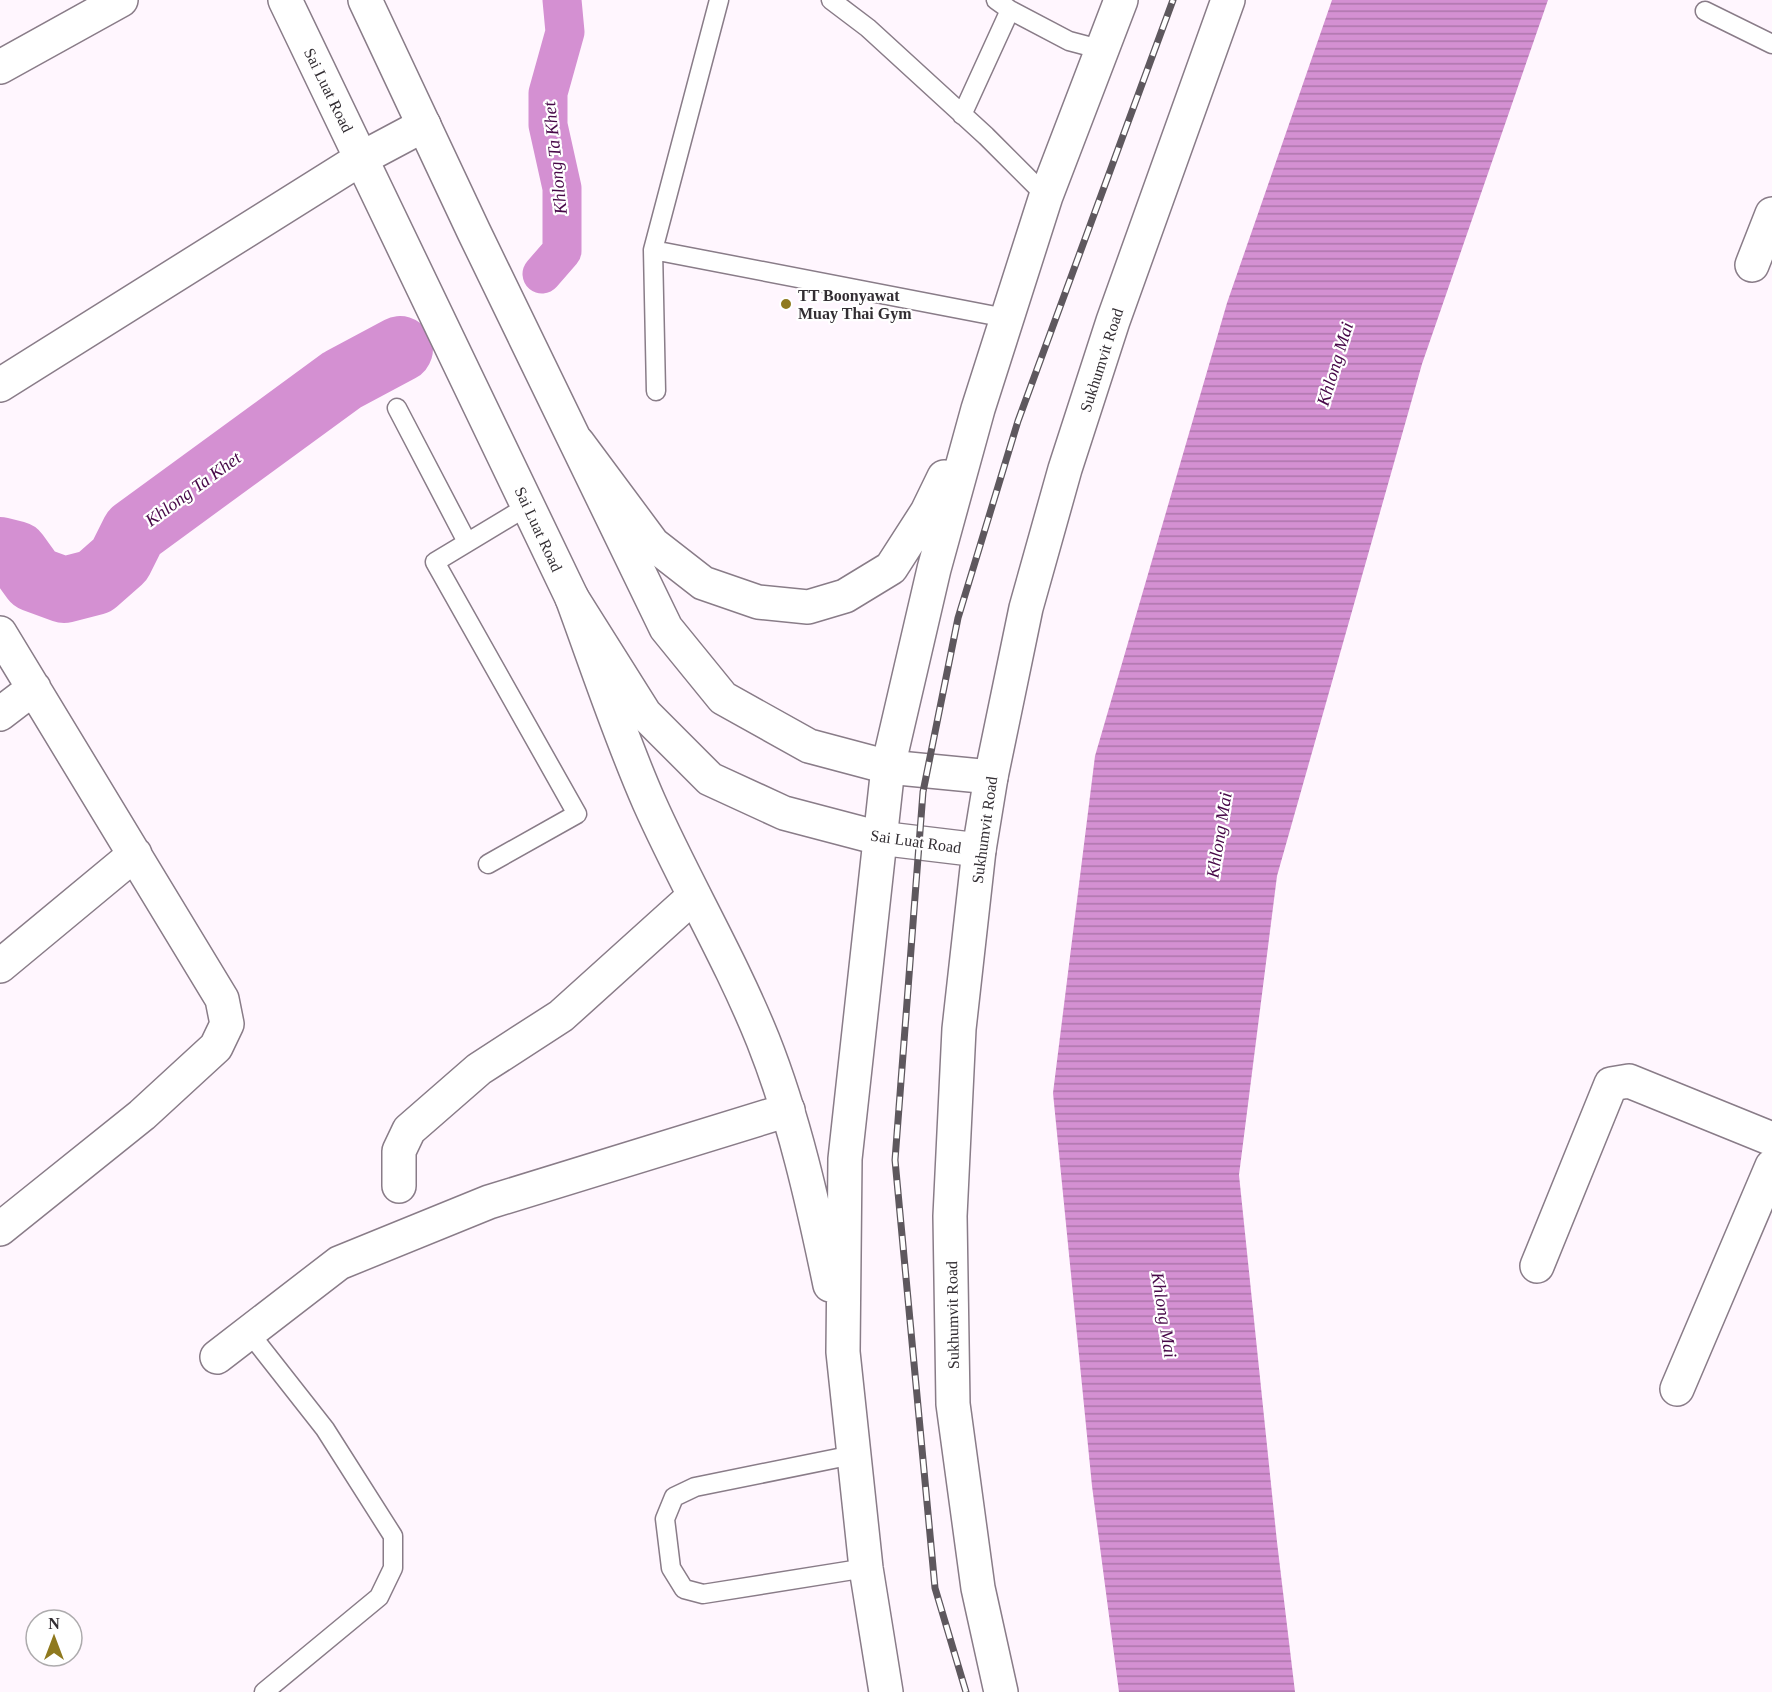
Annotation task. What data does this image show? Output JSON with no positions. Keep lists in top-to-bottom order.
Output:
{
  "streets": {
    "main road": ["Sai Luat Road", "Sukhumvit Road"]
  },
  "crossings": [
    ["Sai Luat Road", "Sukhumvit Road"]
  ],
  "water": ["Khlong Ta Khet", "Khlong Mai"],
  "places": ["TT Boonyawat Muay Thai Gym"],
  "north": "top"
}
